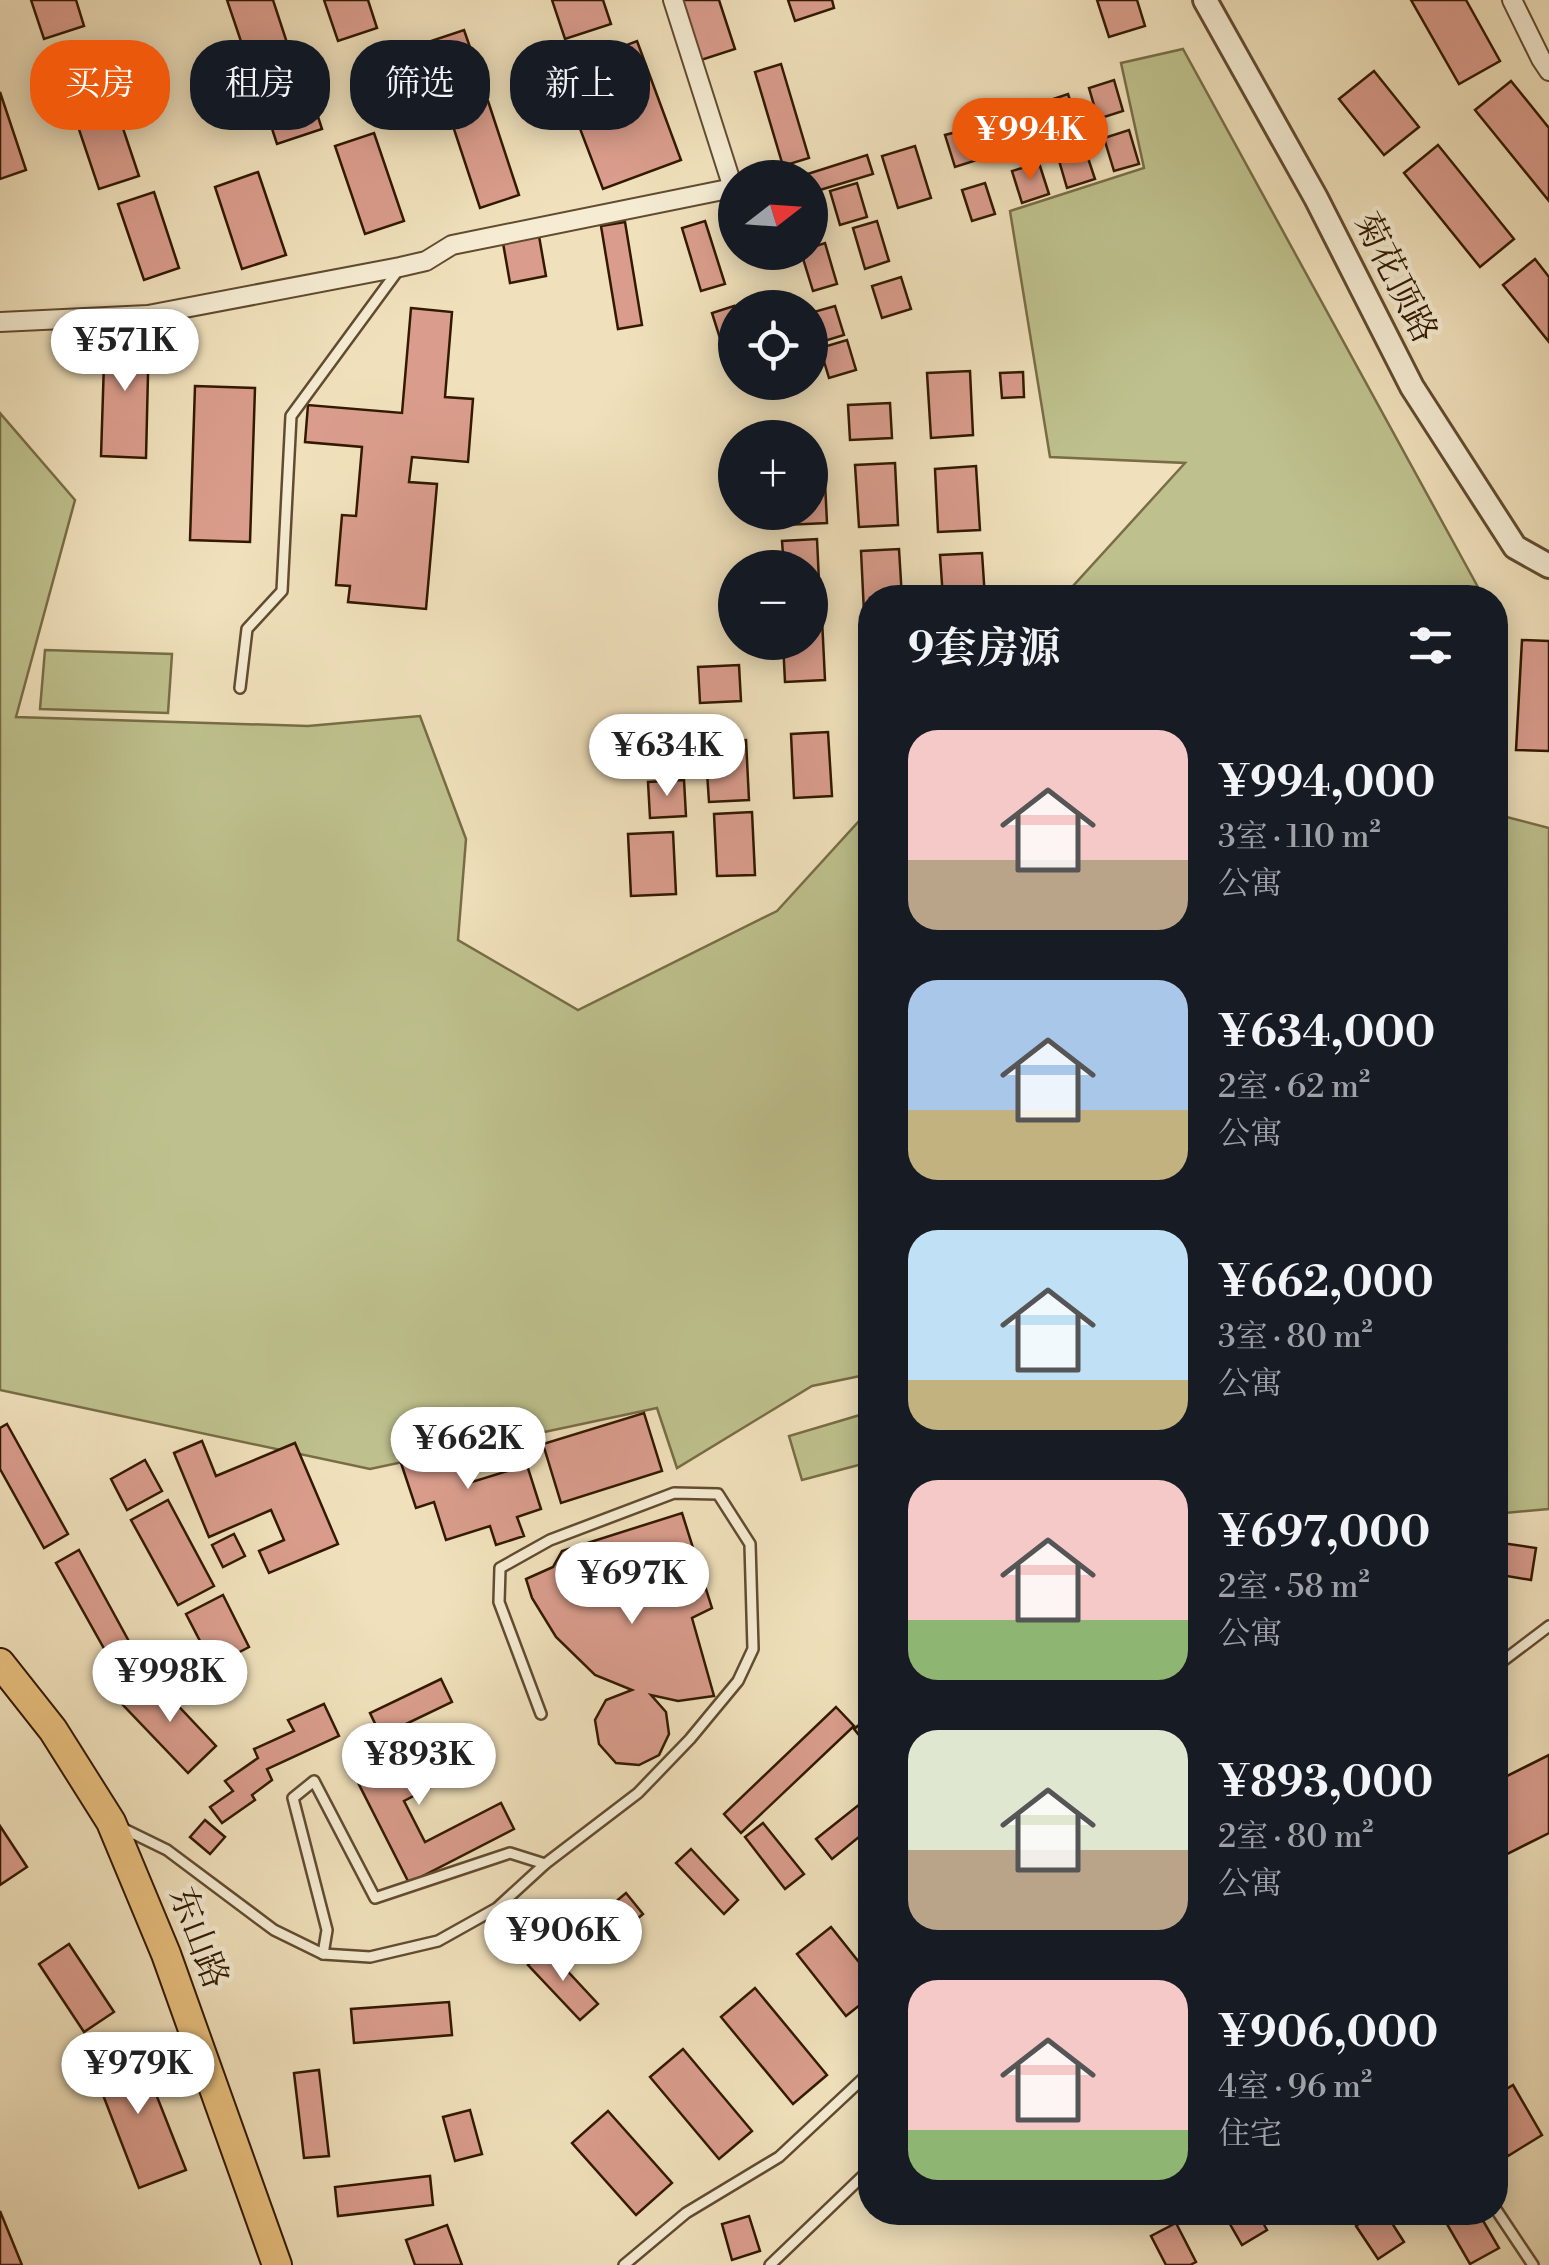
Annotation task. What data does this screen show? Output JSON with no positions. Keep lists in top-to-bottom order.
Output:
{
  "streets": {
    "main road": ["东山路"],
    "street": ["菊花顶路"]
  },
  "north": "right",
  "page": {
    "chip": [
      "买房",
      "租房",
      "筛选",
      "新上"
    ],
    "price": [
      "¥994K",
      "¥571K",
      "¥634K",
      "¥662K",
      "¥697K",
      "¥998K",
      "¥893K",
      "¥906K",
      "¥979K"
    ],
    "map_buttons": ["+", "−"],
    "heading": "9套房源",
    "list": [
      {
        "name": "¥994,000",
        "note": "3室 · 110 m² · 公寓"
      },
      {
        "name": "¥634,000",
        "note": "2室 · 62 m² · 公寓"
      },
      {
        "name": "¥662,000",
        "note": "3室 · 80 m² · 公寓"
      },
      {
        "name": "¥697,000",
        "note": "2室 · 58 m² · 公寓"
      },
      {
        "name": "¥893,000",
        "note": "2室 · 80 m² · 公寓"
      },
      {
        "name": "¥906,000",
        "note": "4室 · 96 m² · 住宅"
      }
    ]
  }
}
